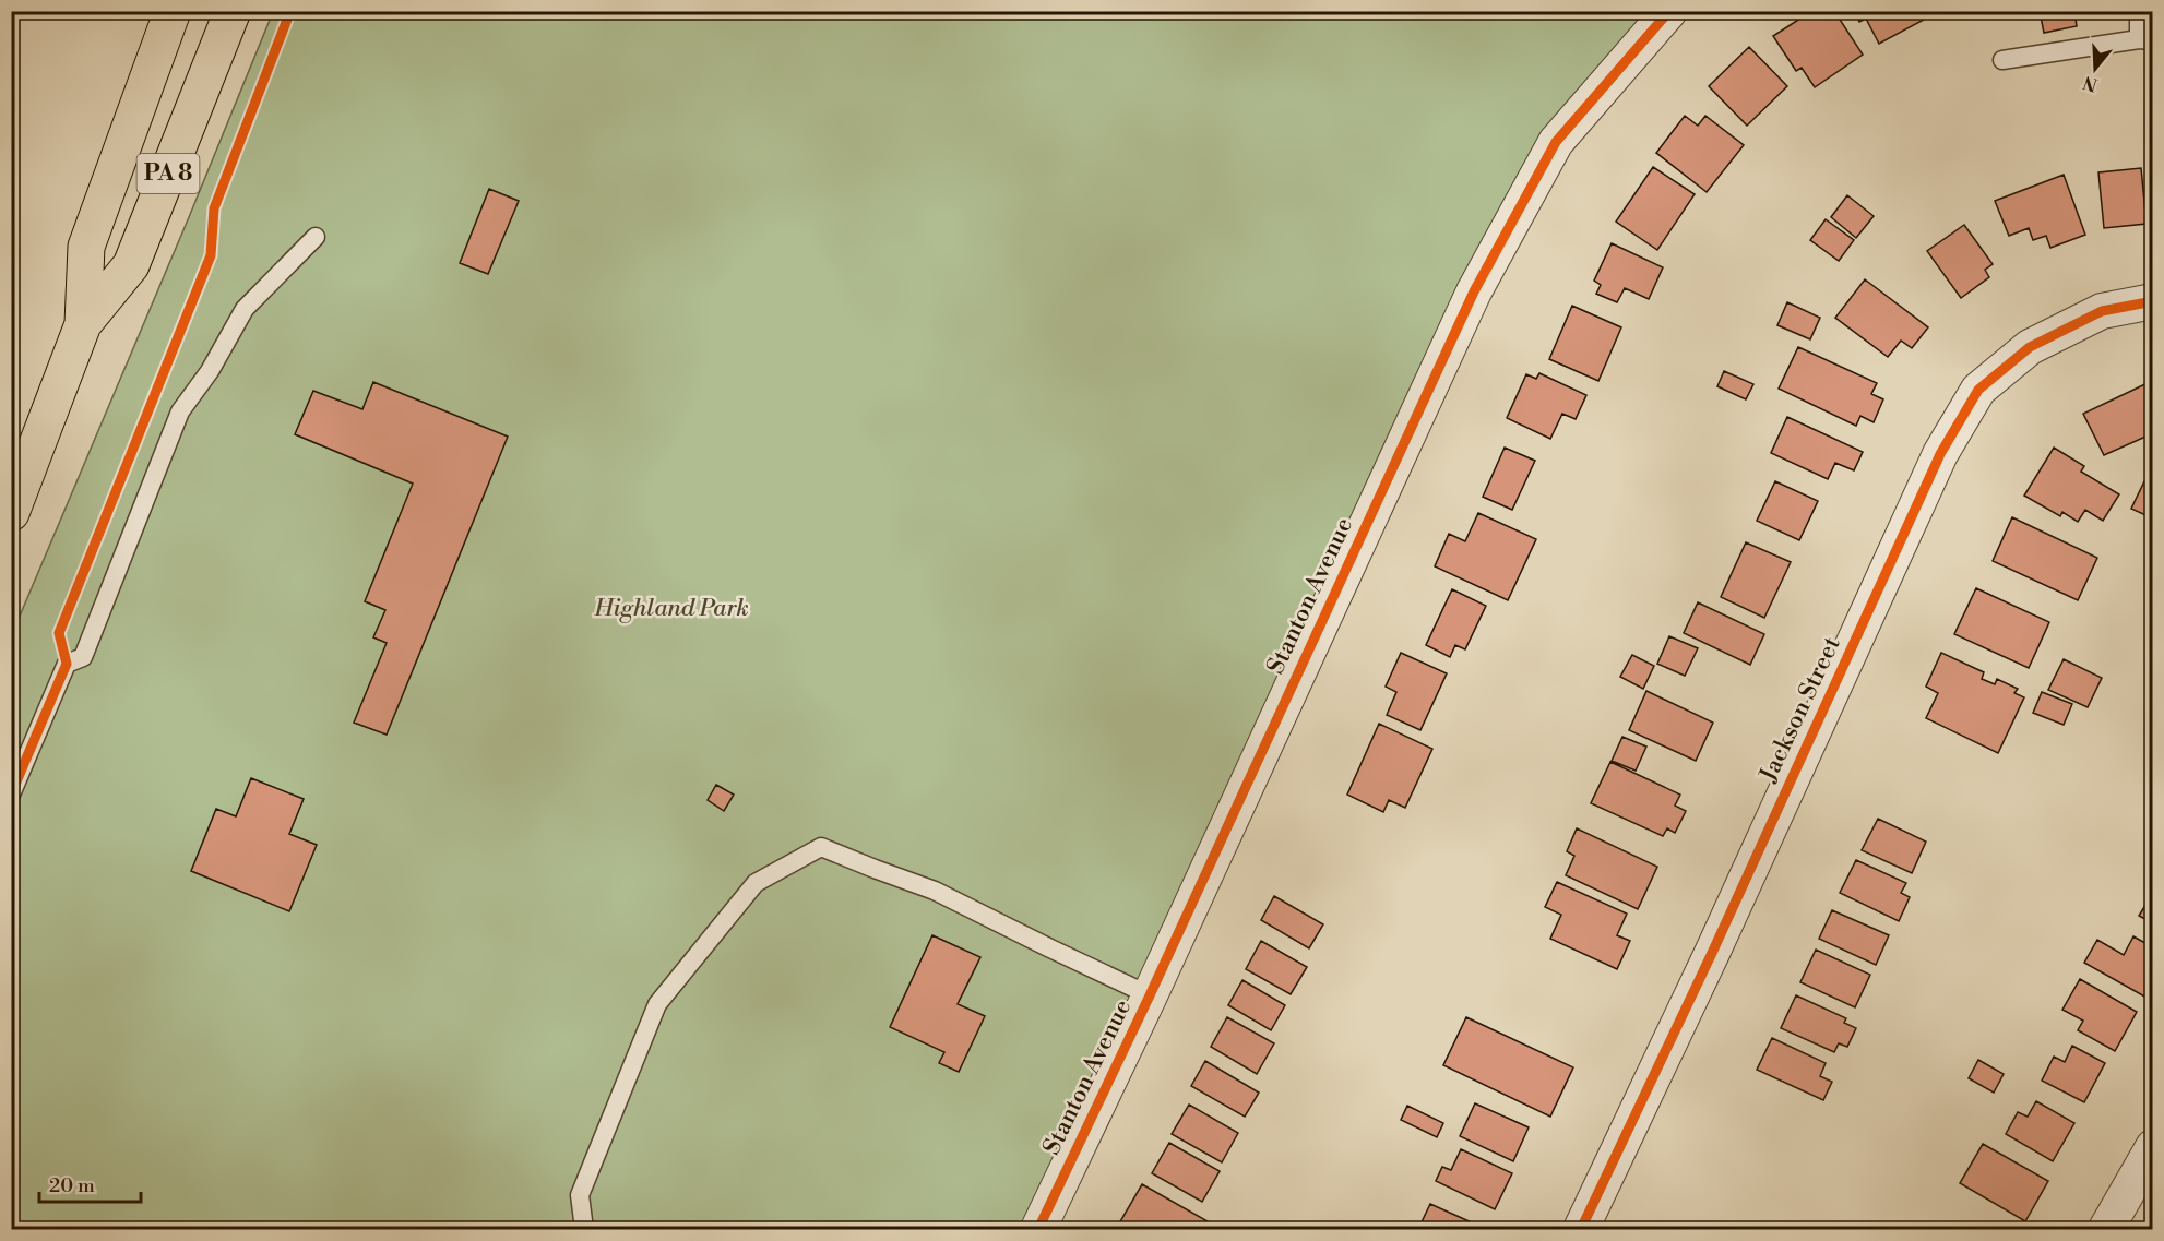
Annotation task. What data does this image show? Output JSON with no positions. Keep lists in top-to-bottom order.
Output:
{
  "streets": {
    "highway": ["PA 8"],
    "street": ["Stanton Avenue", "Jackson Street"]
  },
  "parks": ["Highland Park"],
  "scale_bar": "20 m",
  "north": "bottom"
}
